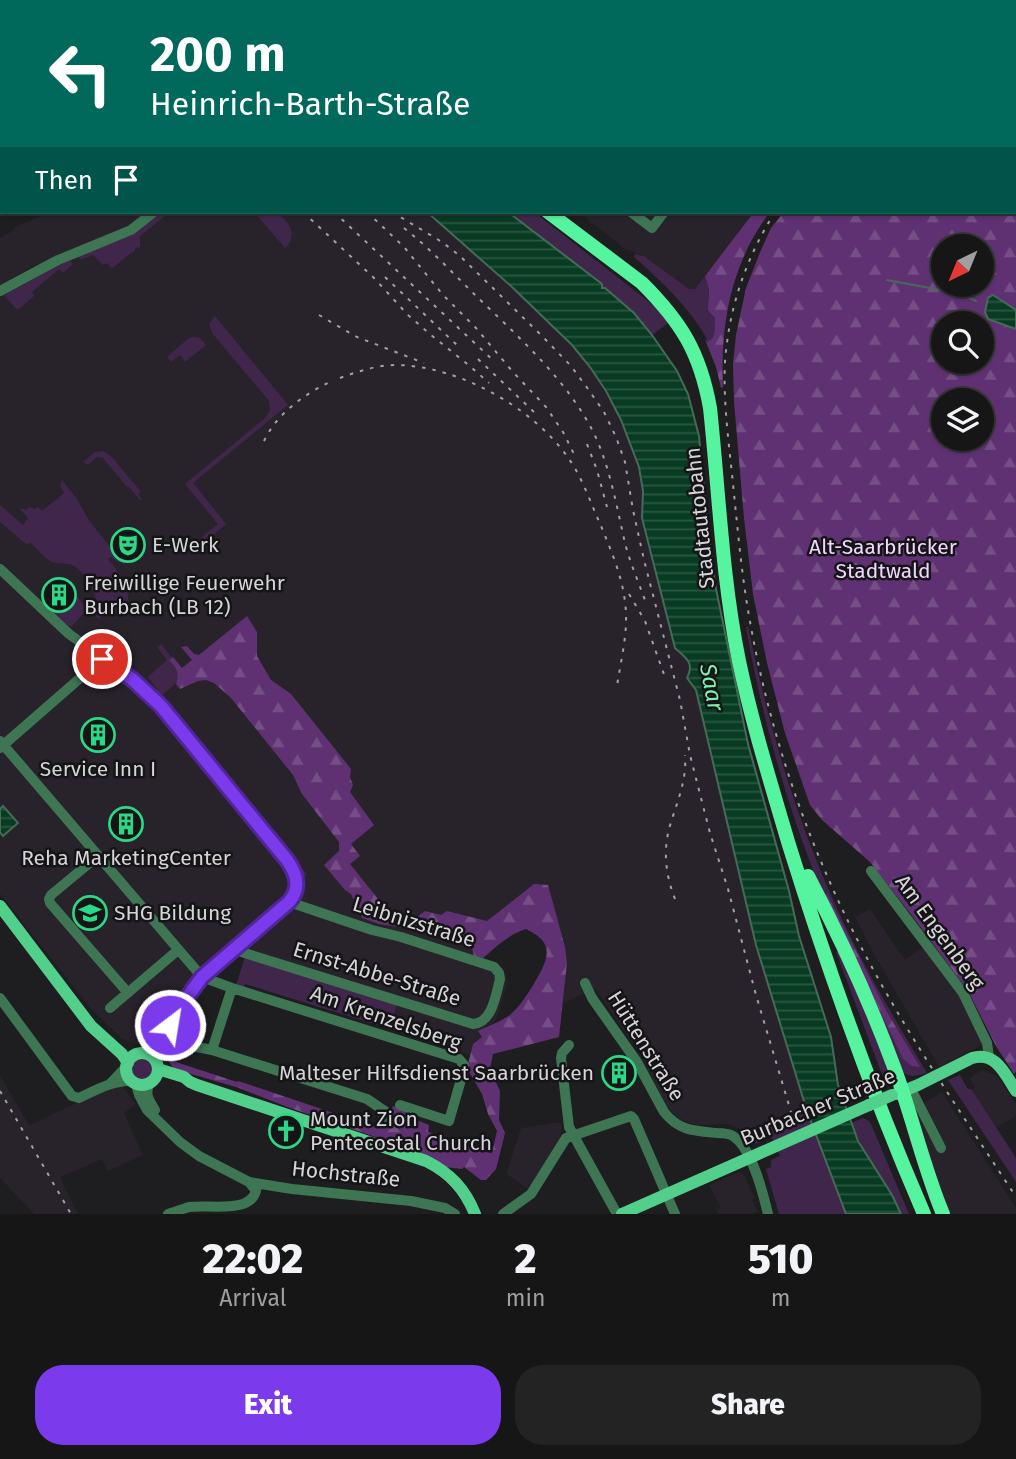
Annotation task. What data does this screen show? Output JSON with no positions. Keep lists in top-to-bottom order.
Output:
{
  "streets": {
    "highway": ["Stadtautobahn"],
    "main road": ["Burbacher Straße", "Hochstraße"],
    "street": [
      "Leibnizstraße",
      "Am Engenberg",
      "Ernst-Abbe-Straße",
      "Am Krenzelsberg",
      "Hüttenstraße"
    ]
  },
  "crossings": [
    ["Leibnizstraße", "Ernst-Abbe-Straße"],
    ["Am Engenberg", "Burbacher Straße"],
    ["Hüttenstraße", "Burbacher Straße"]
  ],
  "water": ["Saar"],
  "parks": ["Alt-Saarbrücker Stadtwald"],
  "places": {
    "theatre": ["E-Werk"],
    "building": [
      "Freiwillige Feuerwehr Burbach (LB 12)",
      "Service Inn I",
      "Reha MarketingCenter",
      "Malteser Hilfsdienst Saarbrücken"
    ],
    "school or university": ["SHG Bildung"],
    "church": ["Mount Zion Pentecostal Church"]
  },
  "north": "bottom left",
  "page": {
    "turn": ["200 m", "Heinrich-Barth-Straße"],
    "then": "Then",
    "eta": [
      "22:02",
      "Arrival",
      "2",
      "min",
      "510",
      "m"
    ],
    "buttons": ["Exit", "Share"]
  }
}
